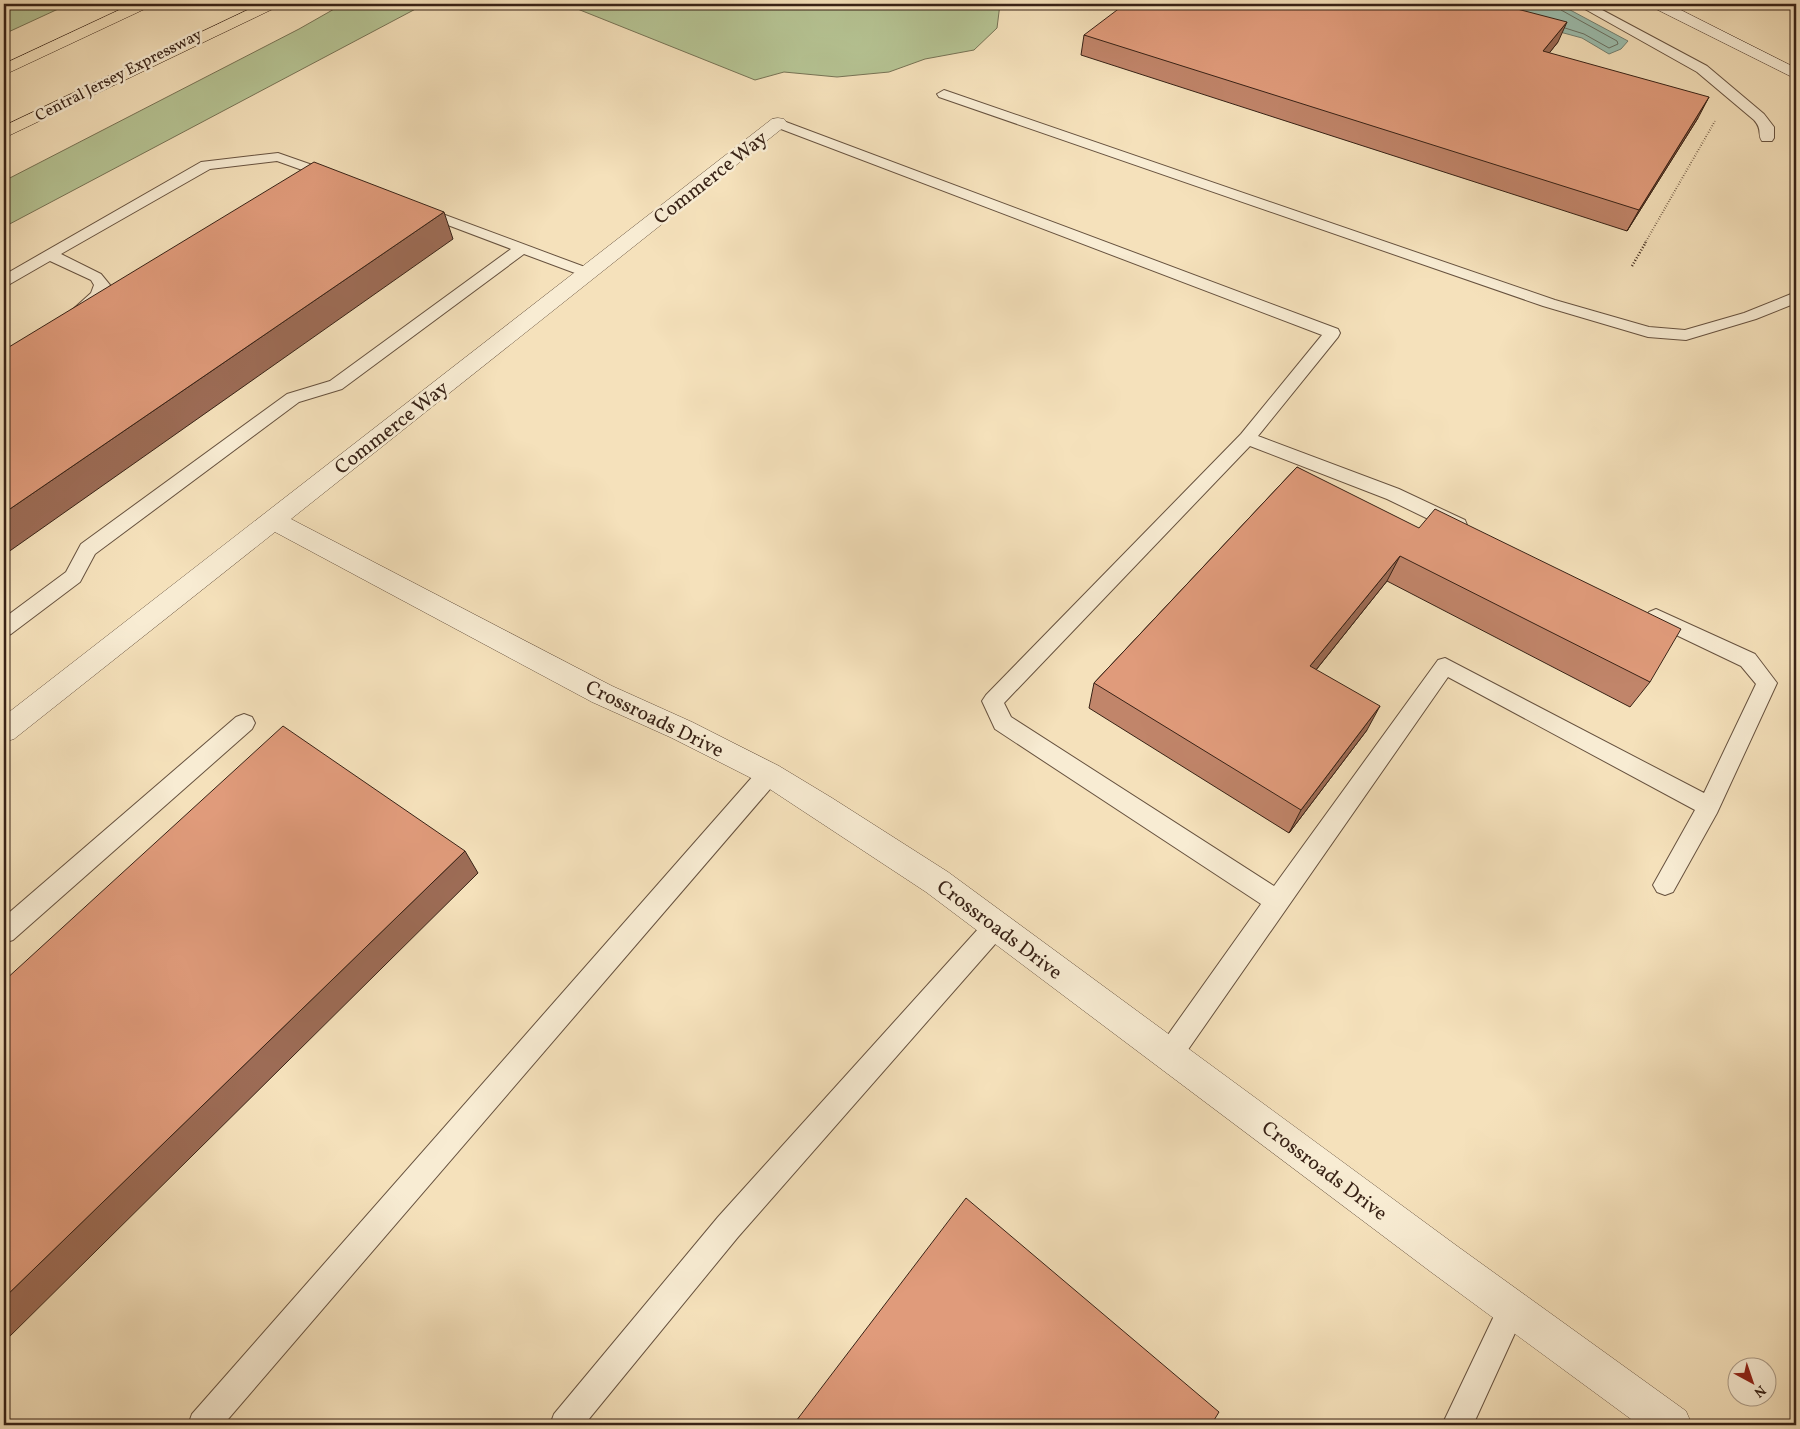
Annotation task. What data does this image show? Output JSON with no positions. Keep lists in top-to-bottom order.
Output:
{
  "streets": {
    "highway": ["Central Jersey Expressway"],
    "street": ["Commerce Way", "Crossroads Drive"]
  },
  "crossings": [
    ["Commerce Way", "Crossroads Drive"]
  ],
  "north": "bottom right"
}
